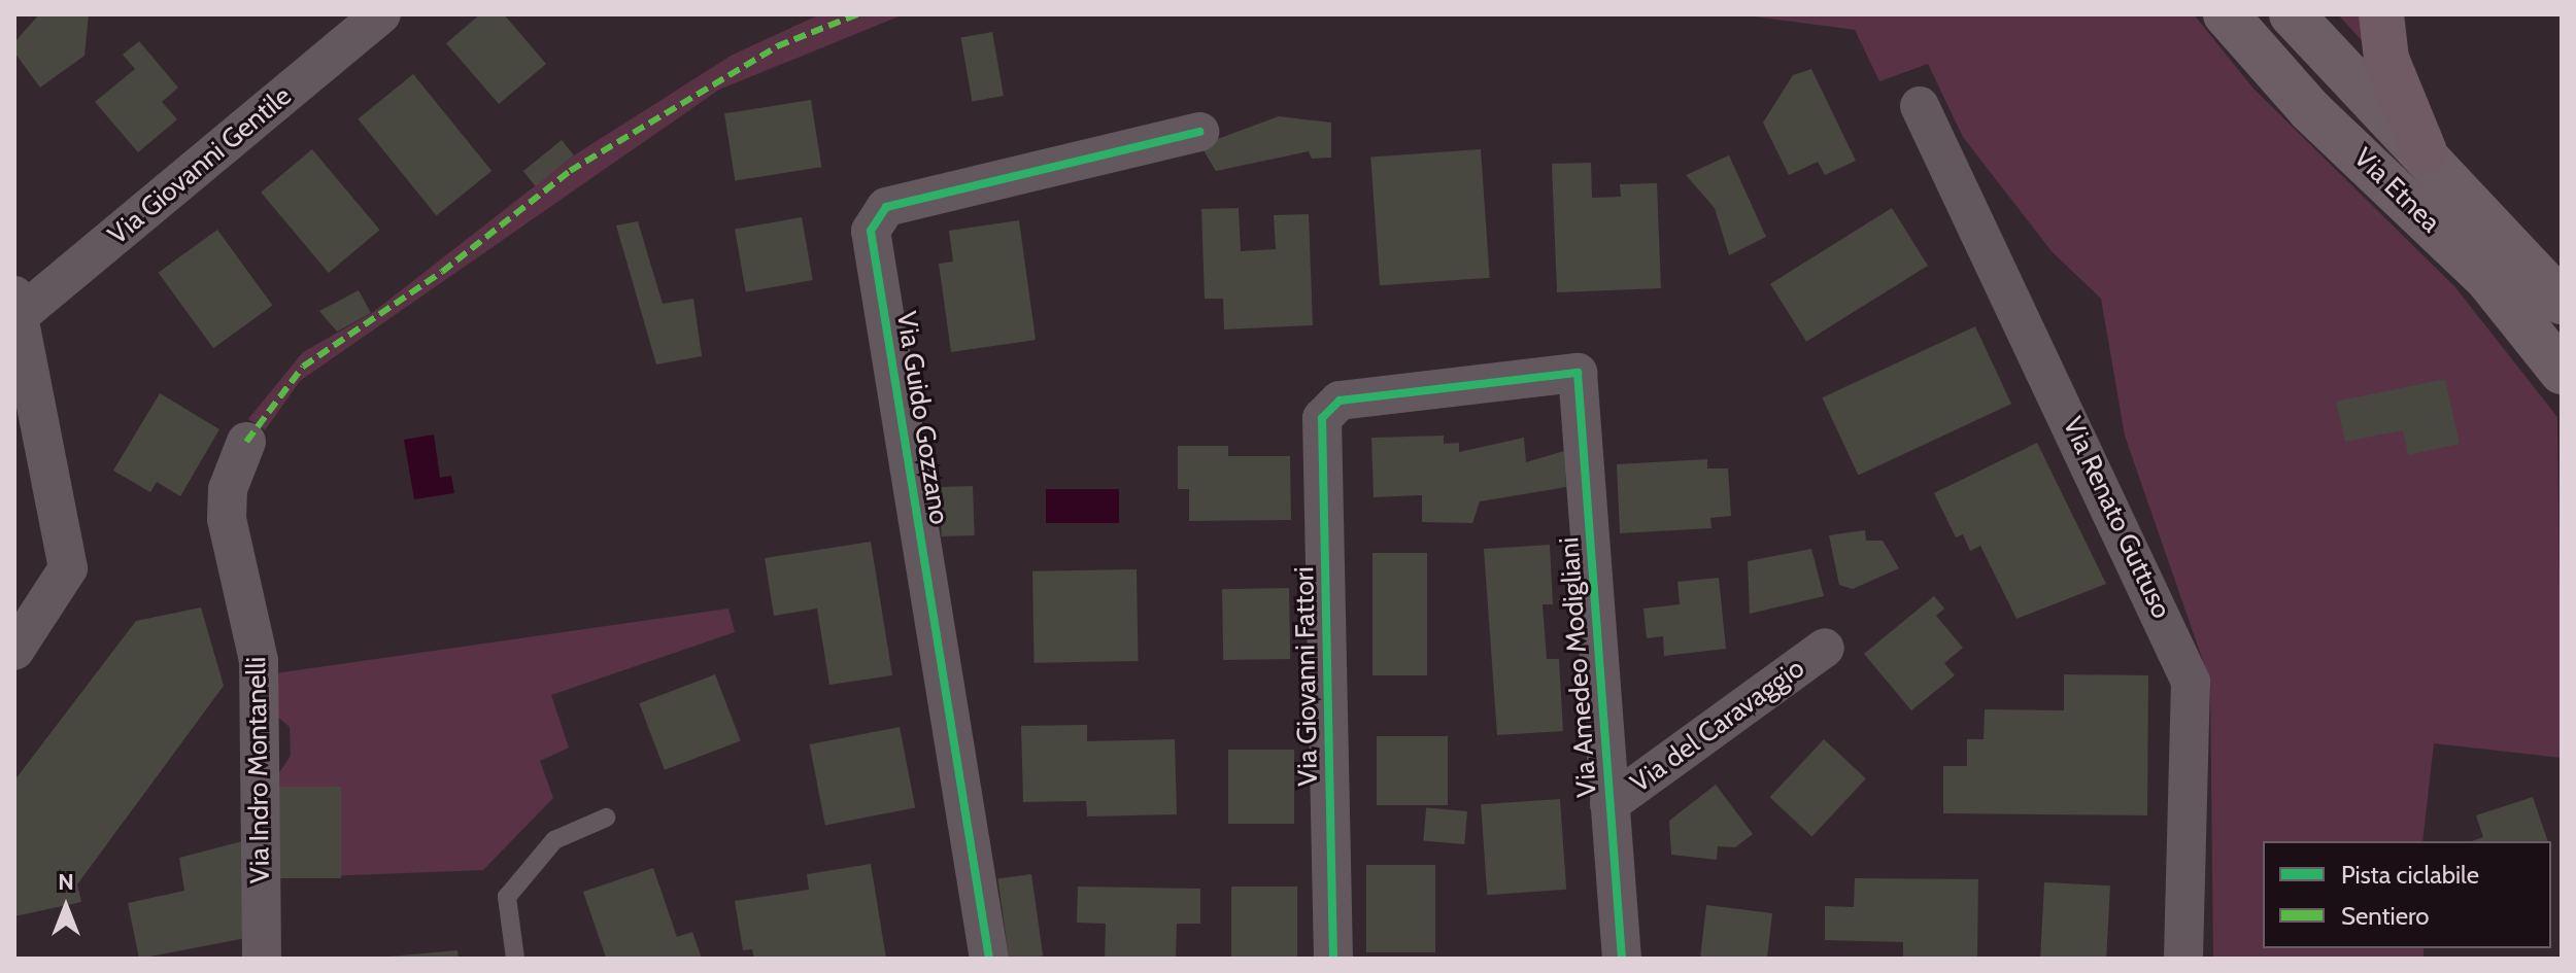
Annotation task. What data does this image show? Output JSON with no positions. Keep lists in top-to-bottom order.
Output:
{
  "streets": {
    "main road": ["Via Etnea"],
    "street": [
      "Via Giovanni Gentile",
      "Via Guido Gozzano",
      "Via Renato Guttuso",
      "Via Amedeo Modigliani",
      "Via Giovanni Fattori",
      "Via del Caravaggio",
      "Via Indro Montanelli"
    ]
  },
  "crossings": [
    ["Via Amedeo Modigliani", "Via Giovanni Fattori"],
    ["Via Amedeo Modigliani", "Via del Caravaggio"]
  ],
  "legend": ["Pista ciclabile", "Sentiero"],
  "north": "top"
}
